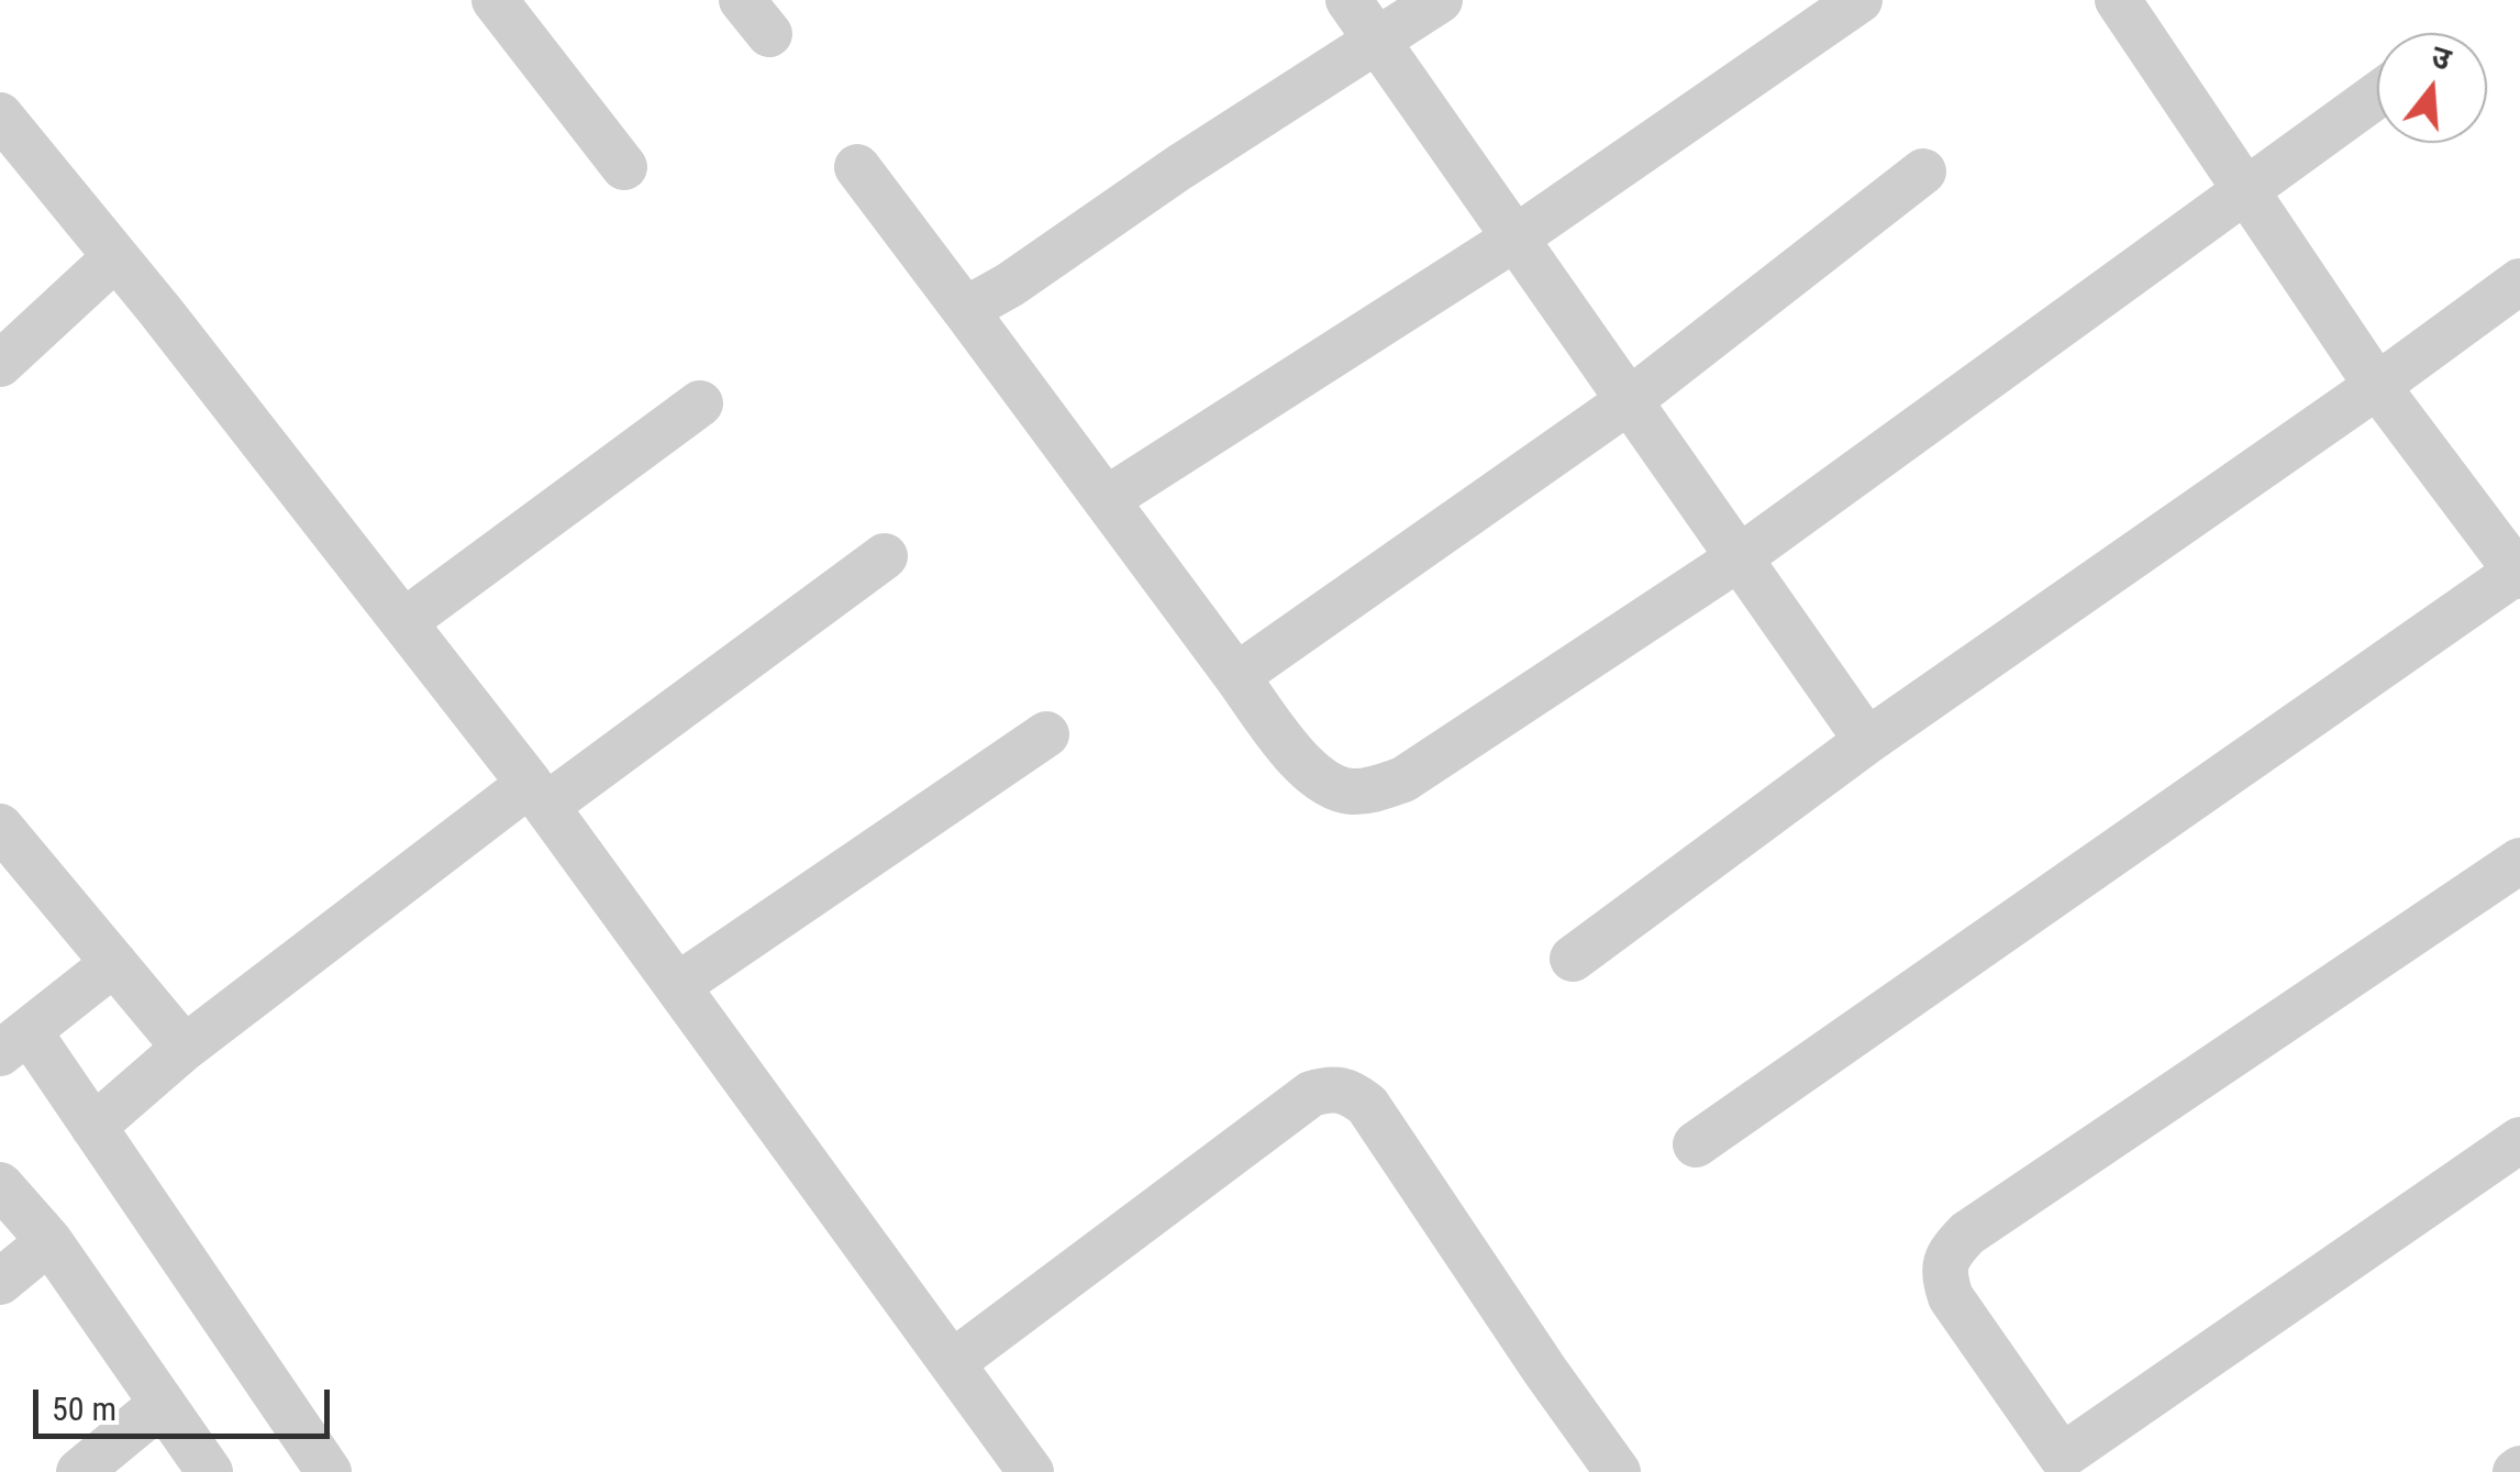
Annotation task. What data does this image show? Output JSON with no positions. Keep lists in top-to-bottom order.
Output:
{
  "scale_bar": "50 m",
  "north": "top"
}
